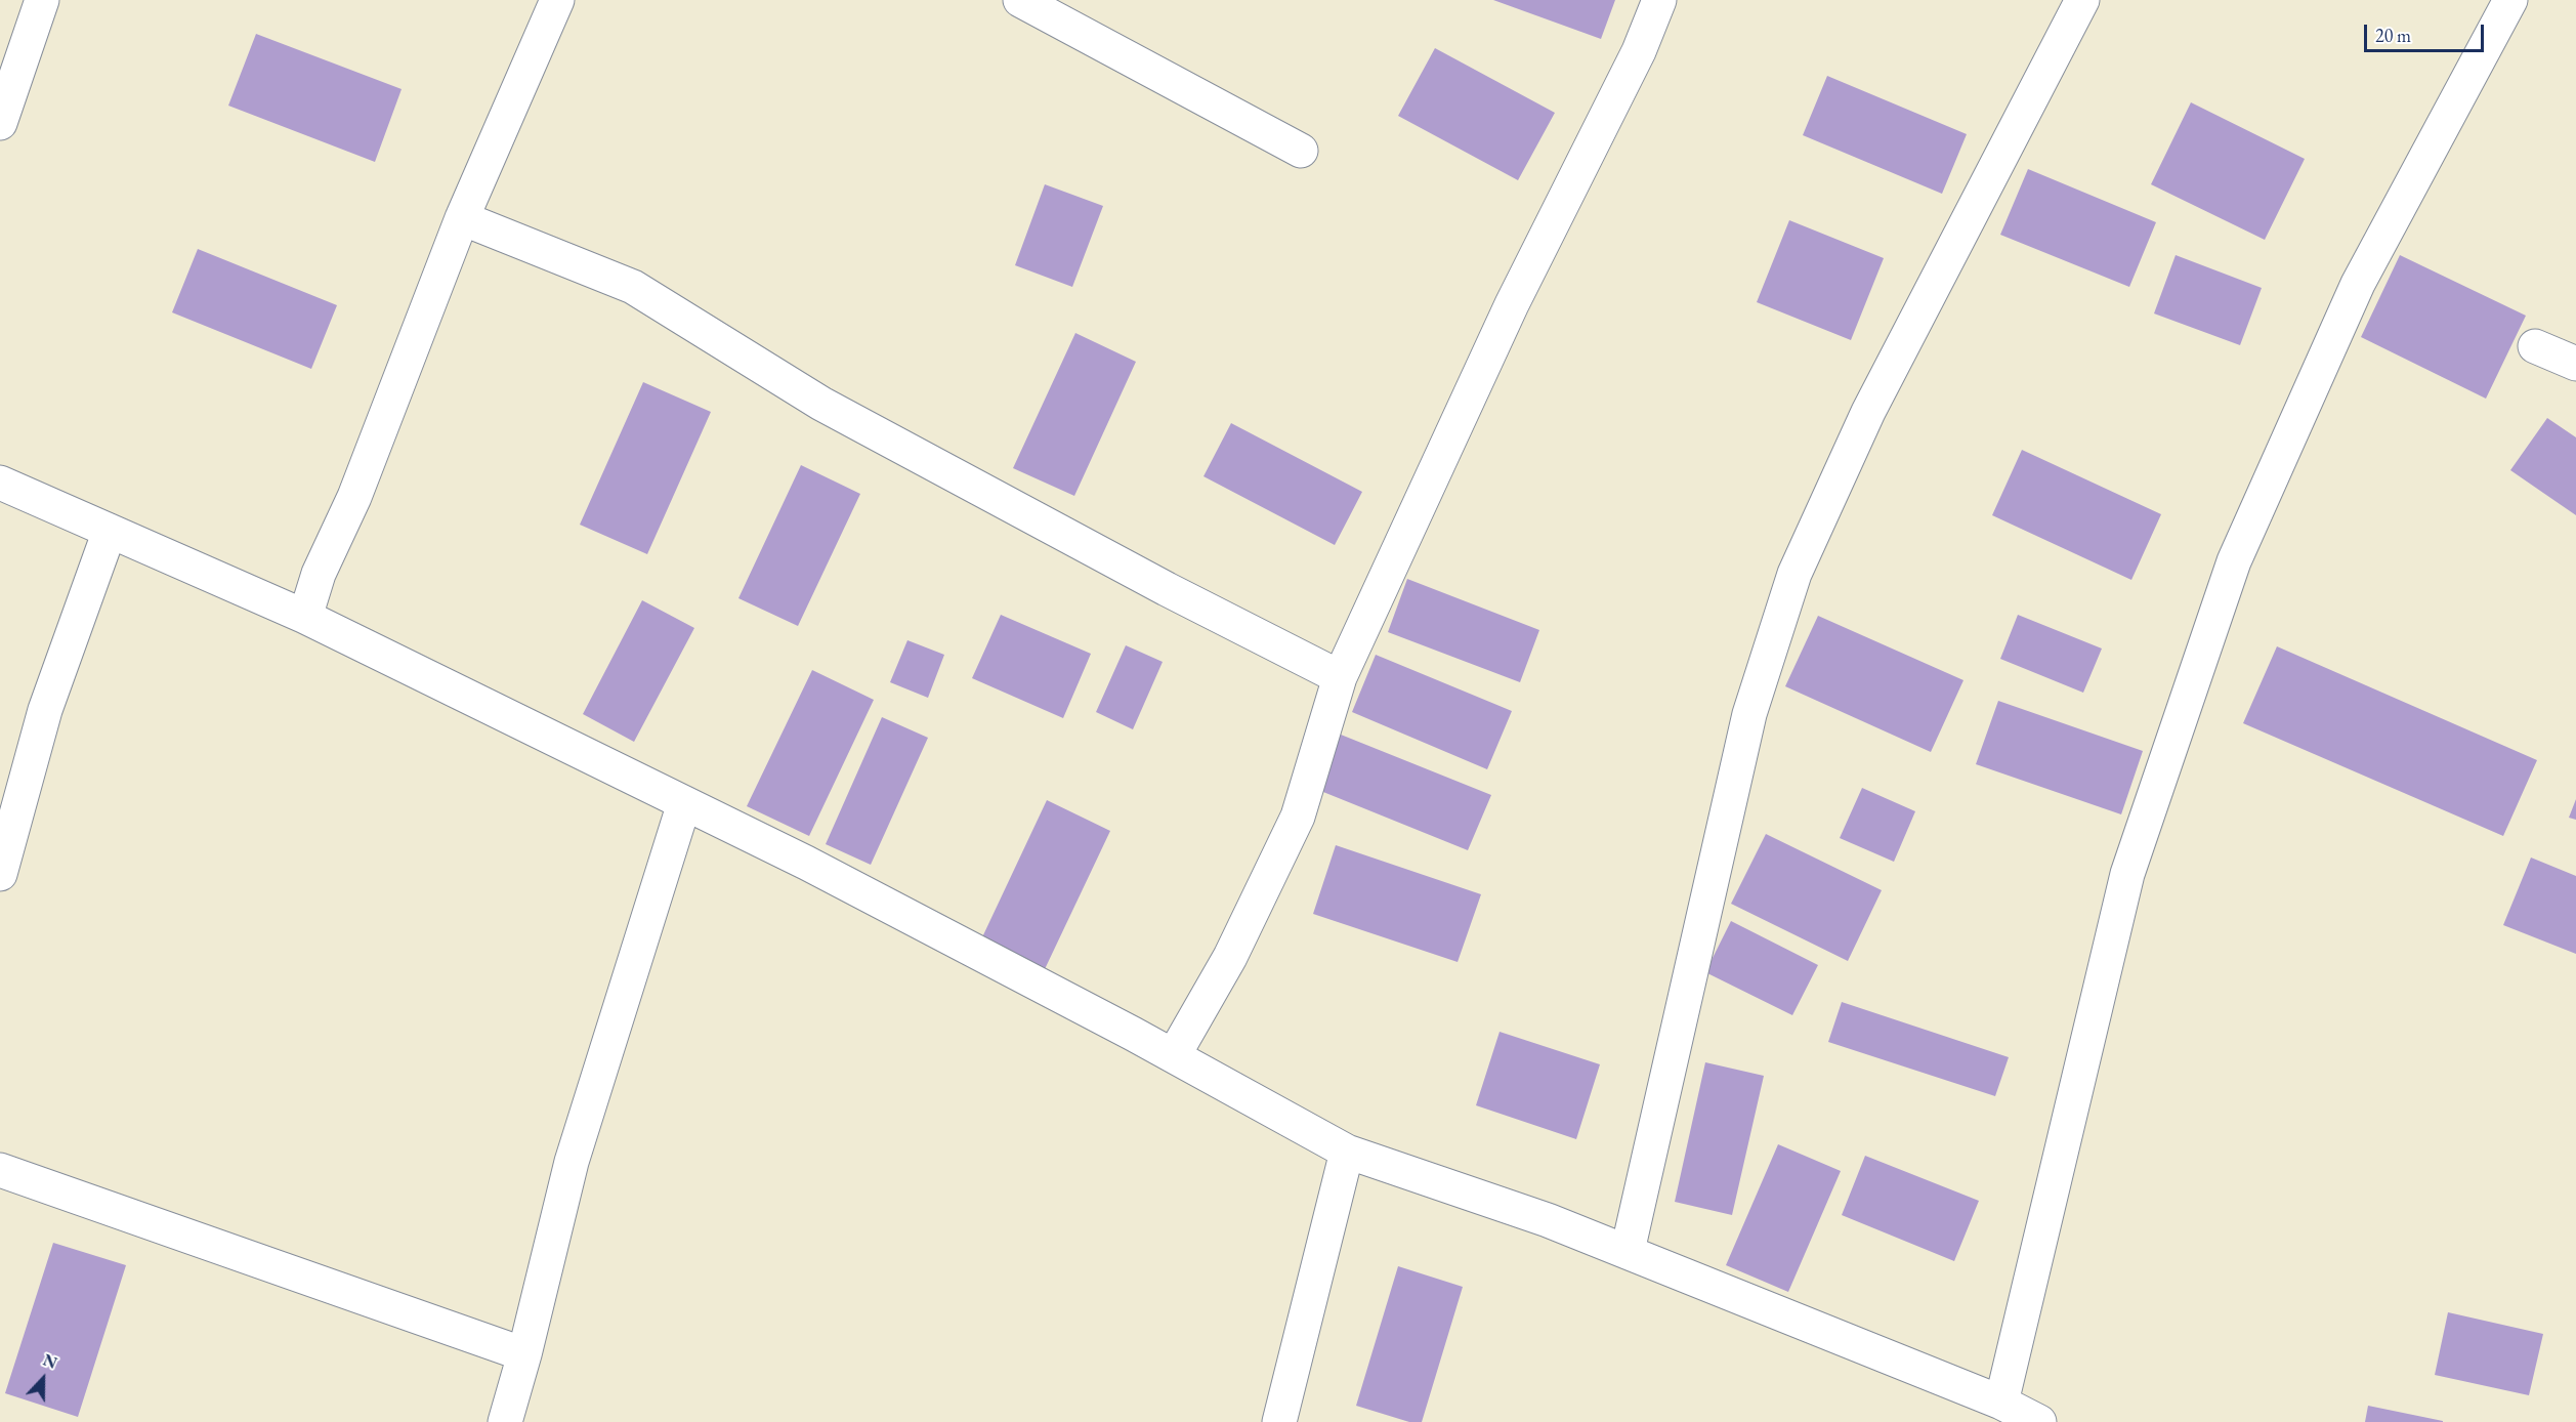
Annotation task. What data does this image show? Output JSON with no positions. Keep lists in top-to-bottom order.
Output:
{
  "scale_bar": "20 m",
  "north": "top"
}
